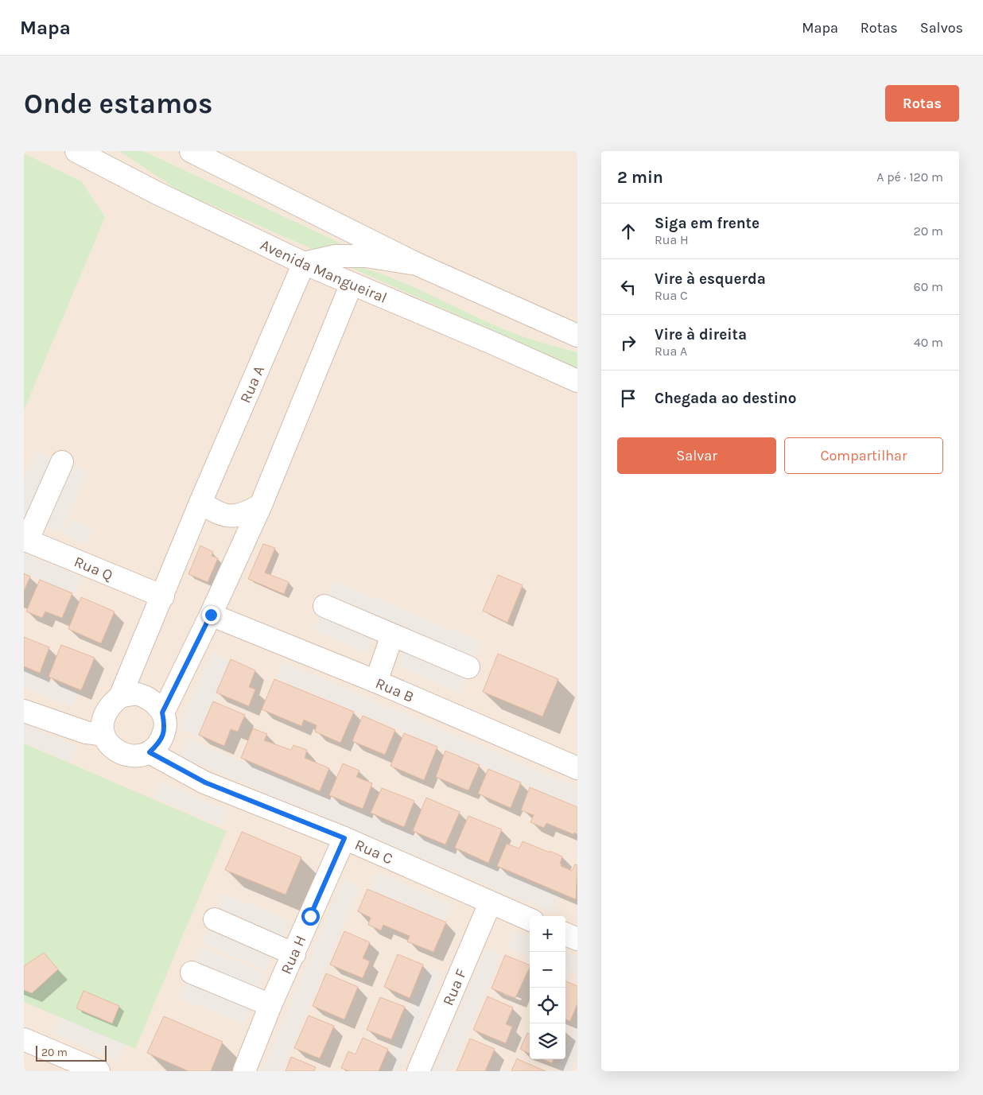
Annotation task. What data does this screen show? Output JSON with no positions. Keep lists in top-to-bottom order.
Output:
{
  "streets": {
    "street": [
      "Avenida Mangueiral",
      "Rua A",
      "Rua Q",
      "Rua B",
      "Rua C",
      "Rua H",
      "Rua F"
    ]
  },
  "crossings": [
    ["Avenida Mangueiral", "Rua A"],
    ["Rua A", "Rua Q"],
    ["Rua A", "Rua C"],
    ["Rua C", "Rua H"],
    ["Rua C", "Rua F"]
  ],
  "scale_bar": "20 m",
  "page": {
    "header": "Mapa",
    "nav": ["Mapa", "Rotas", "Salvos"],
    "buttons": [
      "Rotas",
      ["Salvar", "Compartilhar"]
    ],
    "title": "Onde estamos",
    "heading": ["2 min", "A pé · 120 m"],
    "list": [
      ["Siga em frente", "Rua H", "20 m"],
      ["Vire à esquerda", "Rua C", "60 m"],
      ["Vire à direita", "Rua A", "40 m"],
      "Chegada ao destino"
    ],
    "map_buttons": ["+", "−"],
    "scale": "20 m"
  }
}
